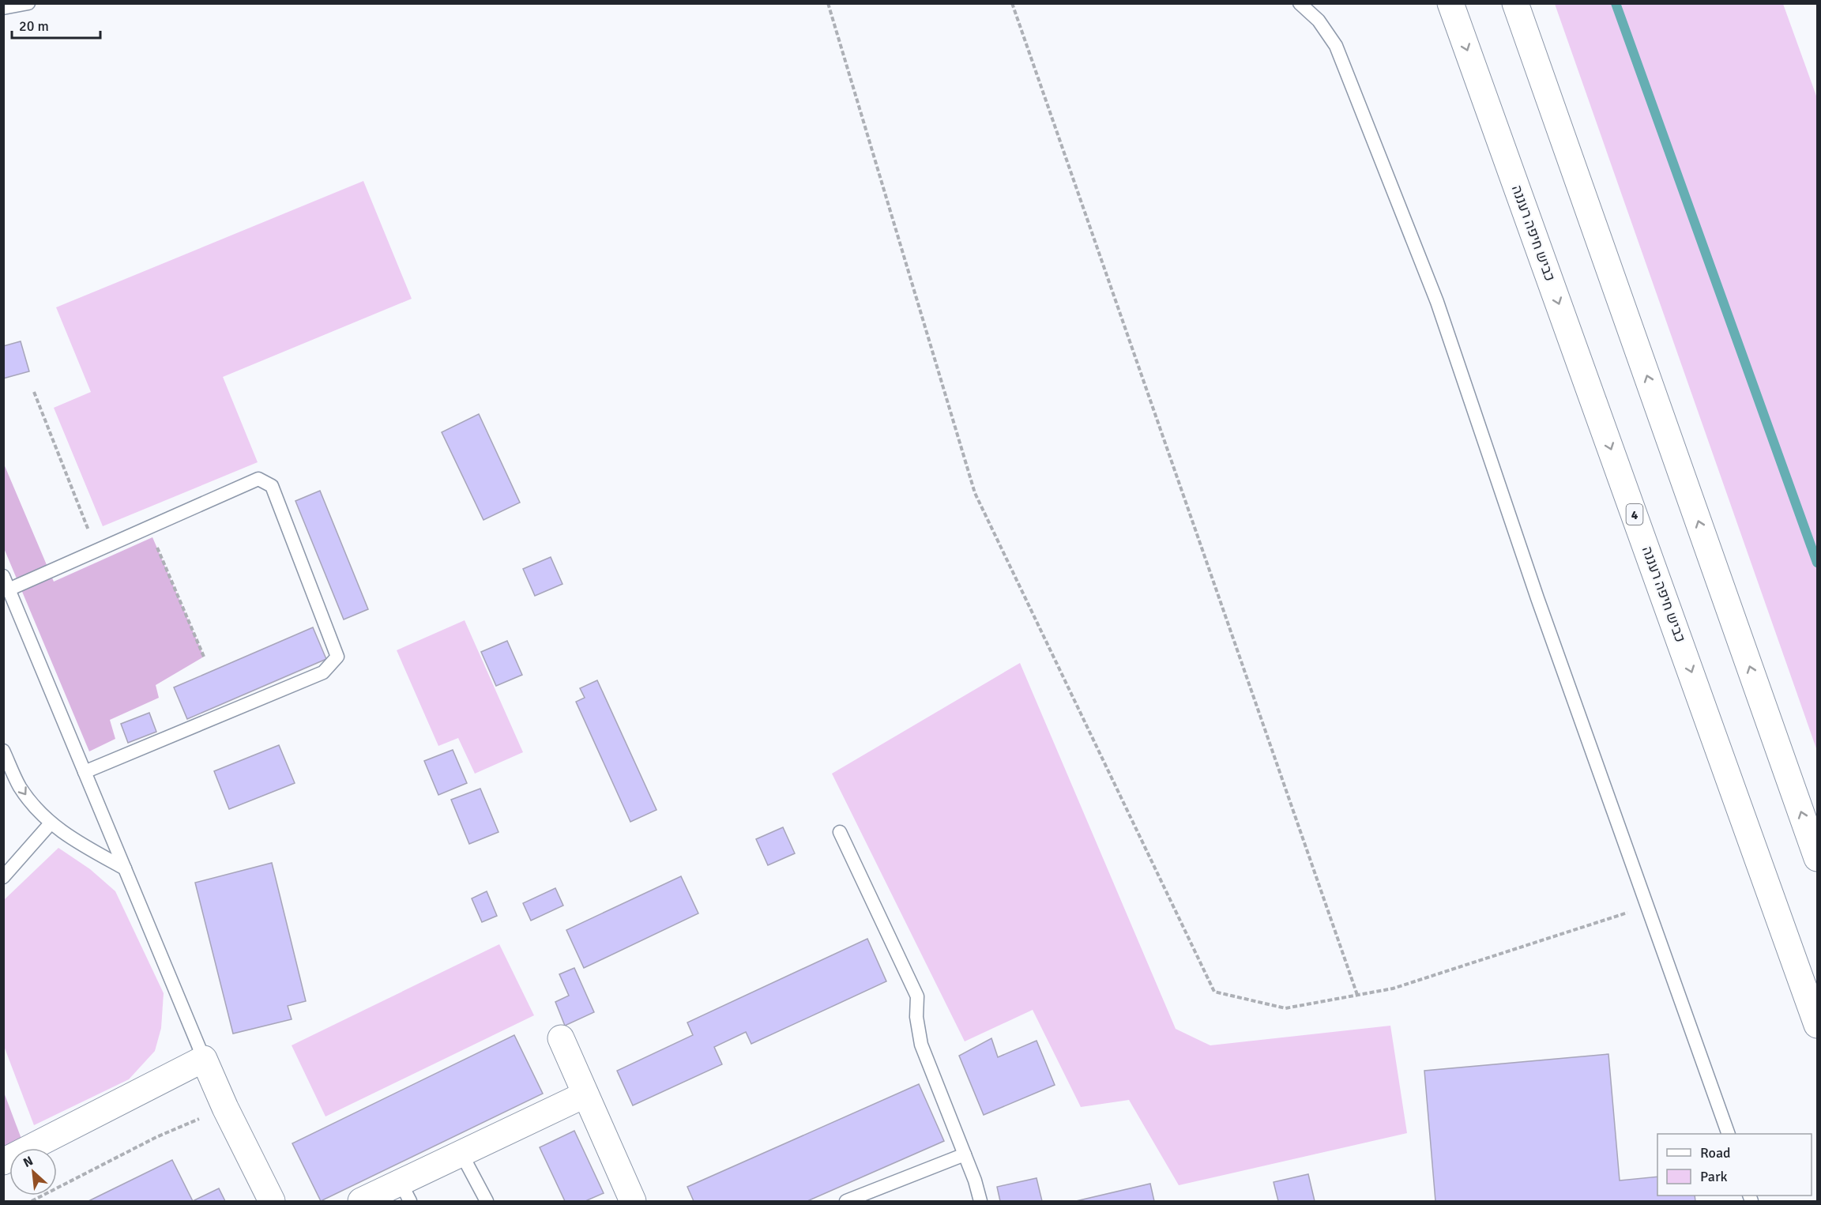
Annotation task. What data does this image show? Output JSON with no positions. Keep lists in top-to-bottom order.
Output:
{
  "streets": {
    "main road": ["כביש חיפה רעננה", "4"]
  },
  "legend": ["Road", "Park"],
  "scale_bar": "20 m",
  "north": "top left"
}
